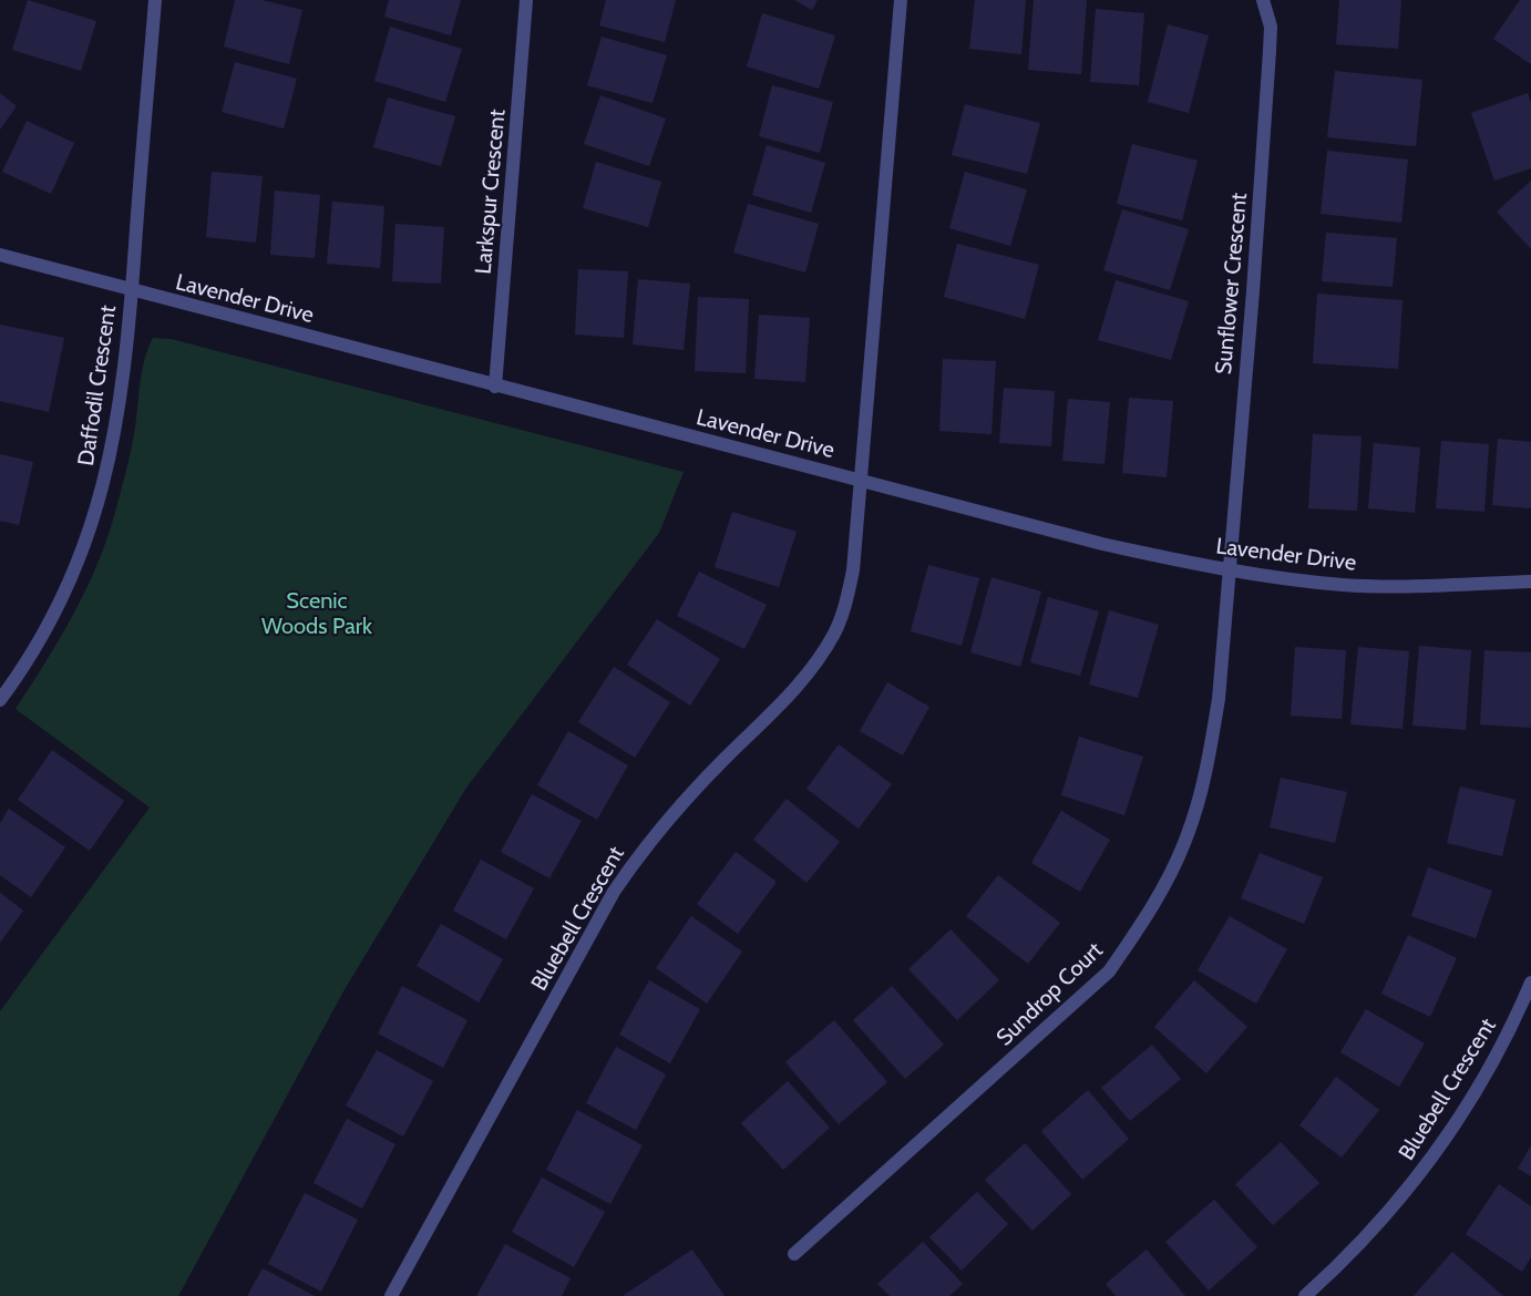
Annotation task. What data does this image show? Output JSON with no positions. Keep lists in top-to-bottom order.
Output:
{
  "streets": {
    "street": [
      "Larkspur Crescent",
      "Sunflower Crescent",
      "Lavender Drive",
      "Daffodil Crescent",
      "Bluebell Crescent",
      "Sundrop Court"
    ]
  },
  "crossings": [
    ["Larkspur Crescent", "Lavender Drive"],
    ["Sunflower Crescent", "Lavender Drive"],
    ["Sunflower Crescent", "Sundrop Court"],
    ["Lavender Drive", "Daffodil Crescent"],
    ["Lavender Drive", "Bluebell Crescent"],
    ["Lavender Drive", "Sundrop Court"]
  ],
  "parks": ["Scenic Woods Park"]
}
